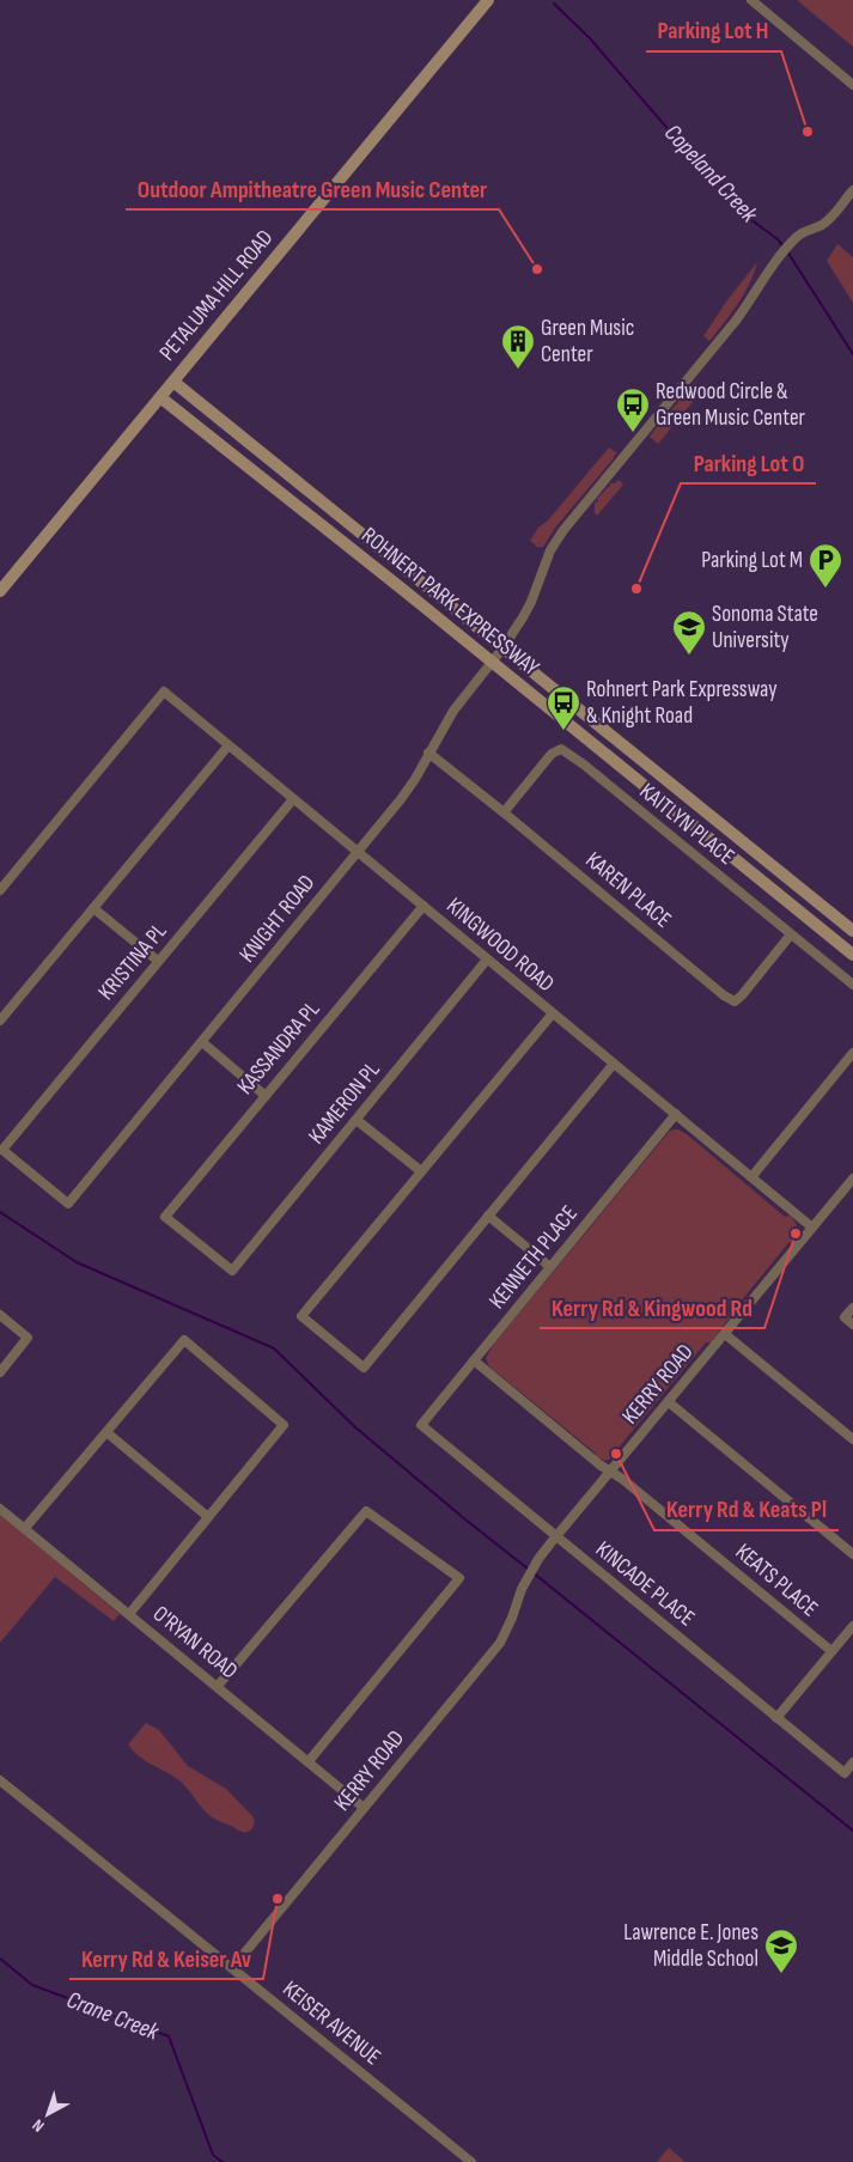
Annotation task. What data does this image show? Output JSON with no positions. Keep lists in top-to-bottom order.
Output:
{
  "streets": {
    "main road": ["PETALUMA HILL ROAD", "ROHNERT PARK EXPRESSWAY"],
    "street": [
      "KAITLYN PLACE",
      "KAREN PLACE",
      "KNIGHT ROAD",
      "KINGWOOD ROAD",
      "KRISTINA PL",
      "KASSANDRA PL",
      "KAMERON PL",
      "KENNETH PLACE",
      "KERRY ROAD",
      "KEATS PLACE",
      "KINCADE PLACE",
      "O'RYAN ROAD",
      "KEISER AVENUE"
    ]
  },
  "crossings": [
    ["PETALUMA HILL ROAD", "ROHNERT PARK EXPRESSWAY"],
    ["ROHNERT PARK EXPRESSWAY", "KNIGHT ROAD"],
    ["KAITLYN PLACE", "KAREN PLACE"],
    ["KAREN PLACE", "KNIGHT ROAD"],
    ["KNIGHT ROAD", "KINGWOOD ROAD"],
    ["KNIGHT ROAD", "KRISTINA PL"],
    ["KINGWOOD ROAD", "KRISTINA PL"],
    ["KINGWOOD ROAD", "KASSANDRA PL"],
    ["KINGWOOD ROAD", "KAMERON PL"],
    ["KINGWOOD ROAD", "KENNETH PLACE"],
    ["KINGWOOD ROAD", "KERRY ROAD"],
    ["KASSANDRA PL", "KAMERON PL"],
    ["KENNETH PLACE", "KEATS PLACE"],
    ["KENNETH PLACE", "KINCADE PLACE"],
    ["KERRY ROAD", "KEATS PLACE"],
    ["KERRY ROAD", "KINCADE PLACE"],
    ["KERRY ROAD", "O'RYAN ROAD"],
    ["KERRY ROAD", "KEISER AVENUE"]
  ],
  "water": ["Copeland Creek", "Crane Creek"],
  "places": {
    "other": [
      "Parking Lot H",
      "Outdoor Ampitheatre Green Music Center",
      "Parking Lot O",
      "Kerry Rd & Kingwood Rd",
      "Kerry Rd & Keats Pl",
      "Kerry Rd & Keiser Av"
    ],
    "building": ["Green Music Center"],
    "bus stop": ["Redwood Circle & Green Music Center", "Rohnert Park Expressway & Knight Road"],
    "parking": ["Parking Lot M"],
    "school or university": ["Sonoma State University", "Lawrence E. Jones Middle School"]
  },
  "north": "bottom left"
}
